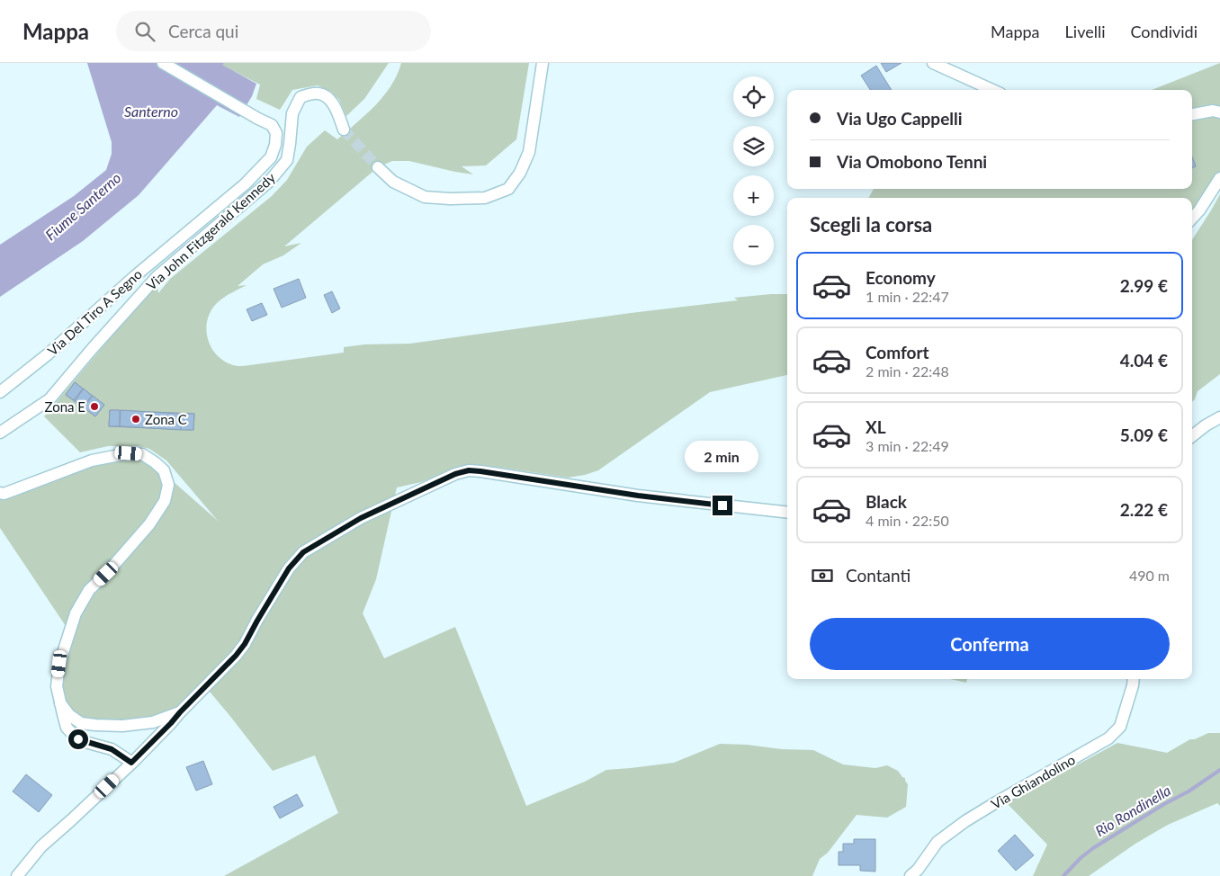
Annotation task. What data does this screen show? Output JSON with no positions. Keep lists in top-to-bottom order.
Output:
{
  "streets": {
    "street": ["Via John Fitzgerald Kennedy", "Via Del Tiro A Segno", "Via Ghiandolino"]
  },
  "water": ["Santerno", "Fiume Santerno", "Rio Rondinella"],
  "places": ["Zona E", "Zona C"],
  "page": {
    "header": "Mappa",
    "search": "Cerca qui",
    "nav": ["Mappa", "Livelli", "Condividi"],
    "map_buttons": ["+", "−"],
    "banner": ["Via Ugo Cappelli", "Via Omobono Tenni"],
    "heading": "Scegli la corsa",
    "list": [
      {
        "name": "Economy",
        "note": "1 min · 22:47",
        "value": "2.99 €"
      },
      {
        "name": "Comfort",
        "note": "2 min · 22:48",
        "value": "4.04 €"
      },
      {
        "name": "XL",
        "note": "3 min · 22:49",
        "value": "5.09 €"
      },
      {
        "name": "Black",
        "note": "4 min · 22:50",
        "value": "2.22 €"
      }
    ],
    "bubble": "2 min",
    "pay": ["Contanti", "490 m"],
    "buttons": "Conferma"
  }
}
